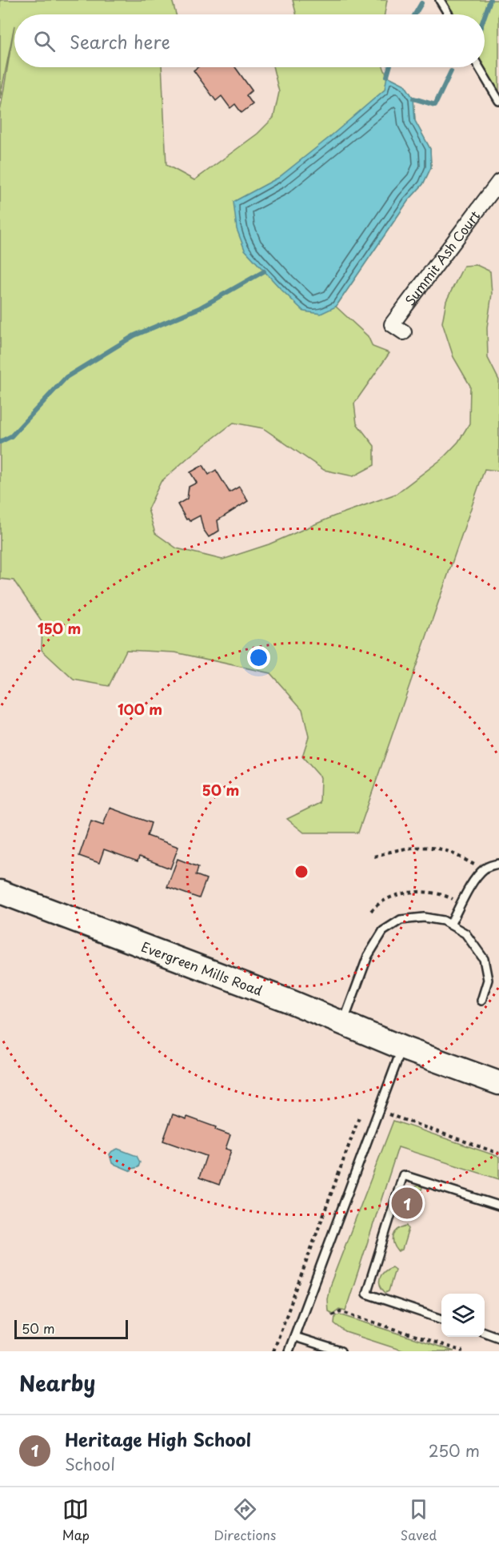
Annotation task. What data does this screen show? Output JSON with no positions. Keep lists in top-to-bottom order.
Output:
{
  "streets": {
    "main road": ["Evergreen Mills Road"],
    "street": ["Summit Ash Court"]
  },
  "scale_bar": "50 m",
  "page": {
    "search": "Search here",
    "pins": "1",
    "scale": "50 m",
    "heading": "Nearby",
    "list": [
      {
        "mark": "1",
        "name": "Heritage High School",
        "note": "School",
        "value": "250 m"
      }
    ],
    "nav": ["Map", "Directions", "Saved"]
  },
  "rings": ["150 m", "100 m", "50 m"]
}
